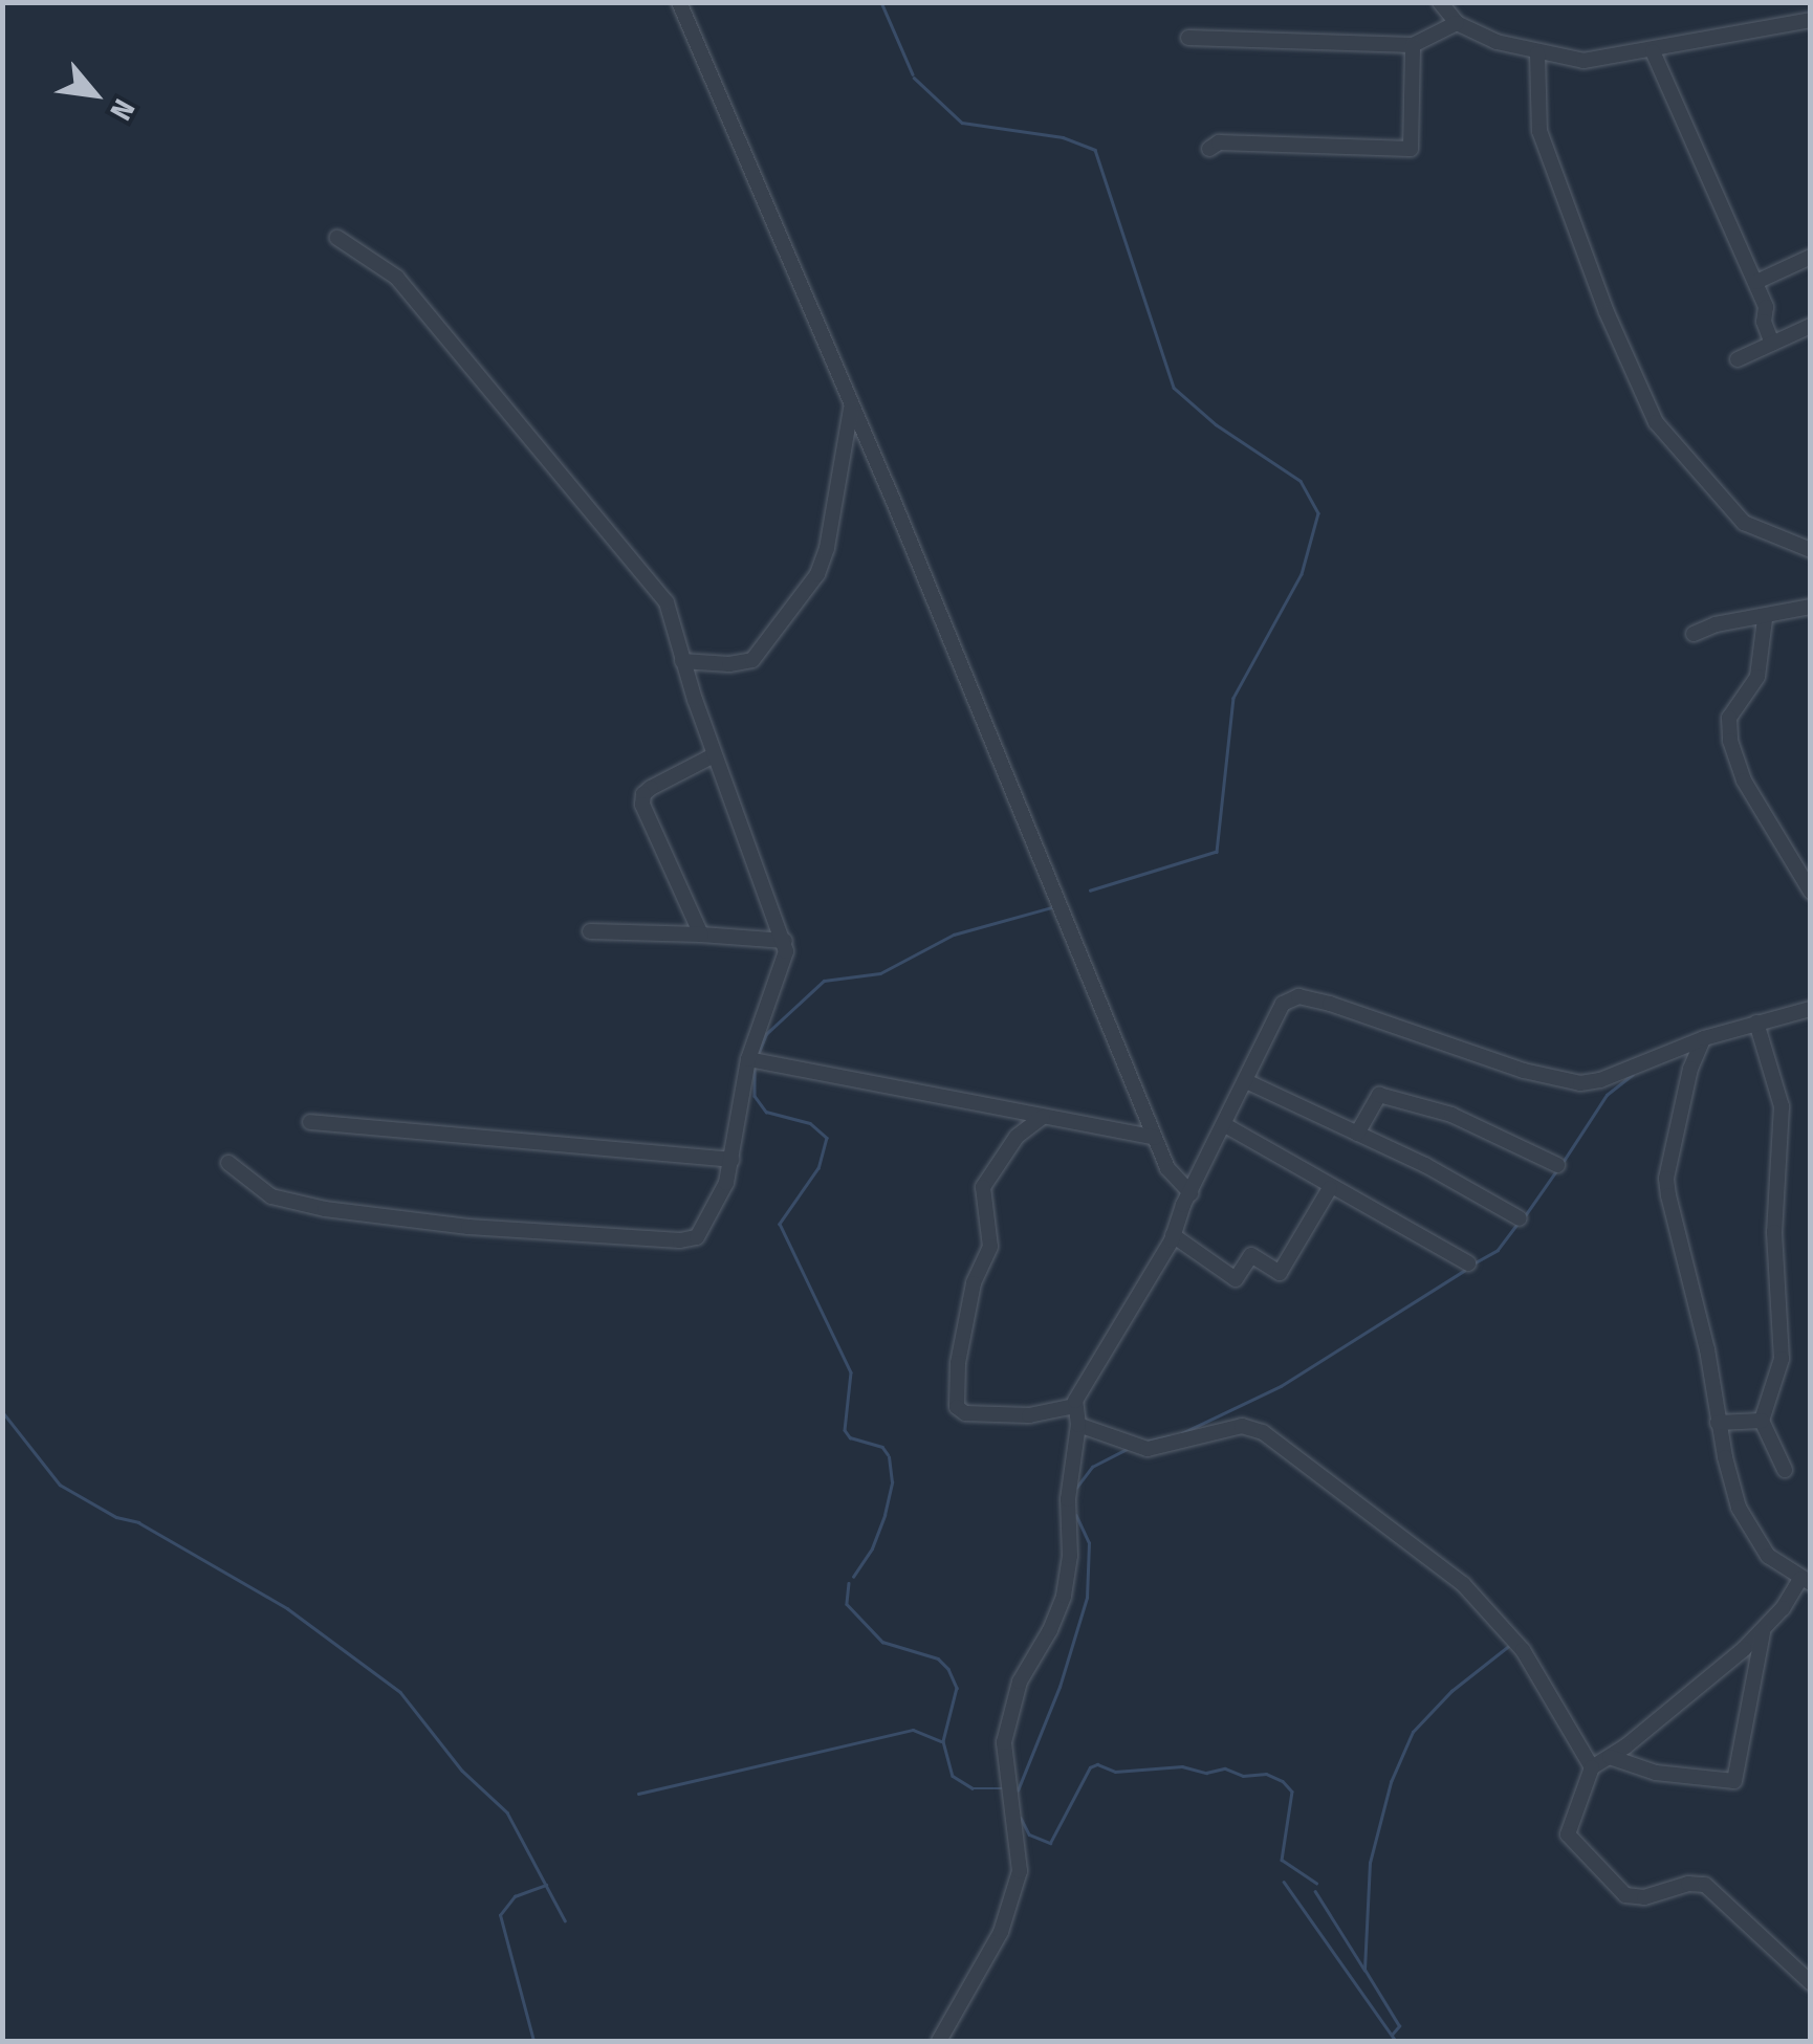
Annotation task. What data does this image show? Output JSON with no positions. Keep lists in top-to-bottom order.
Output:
{
  "north": "bottom right"
}
